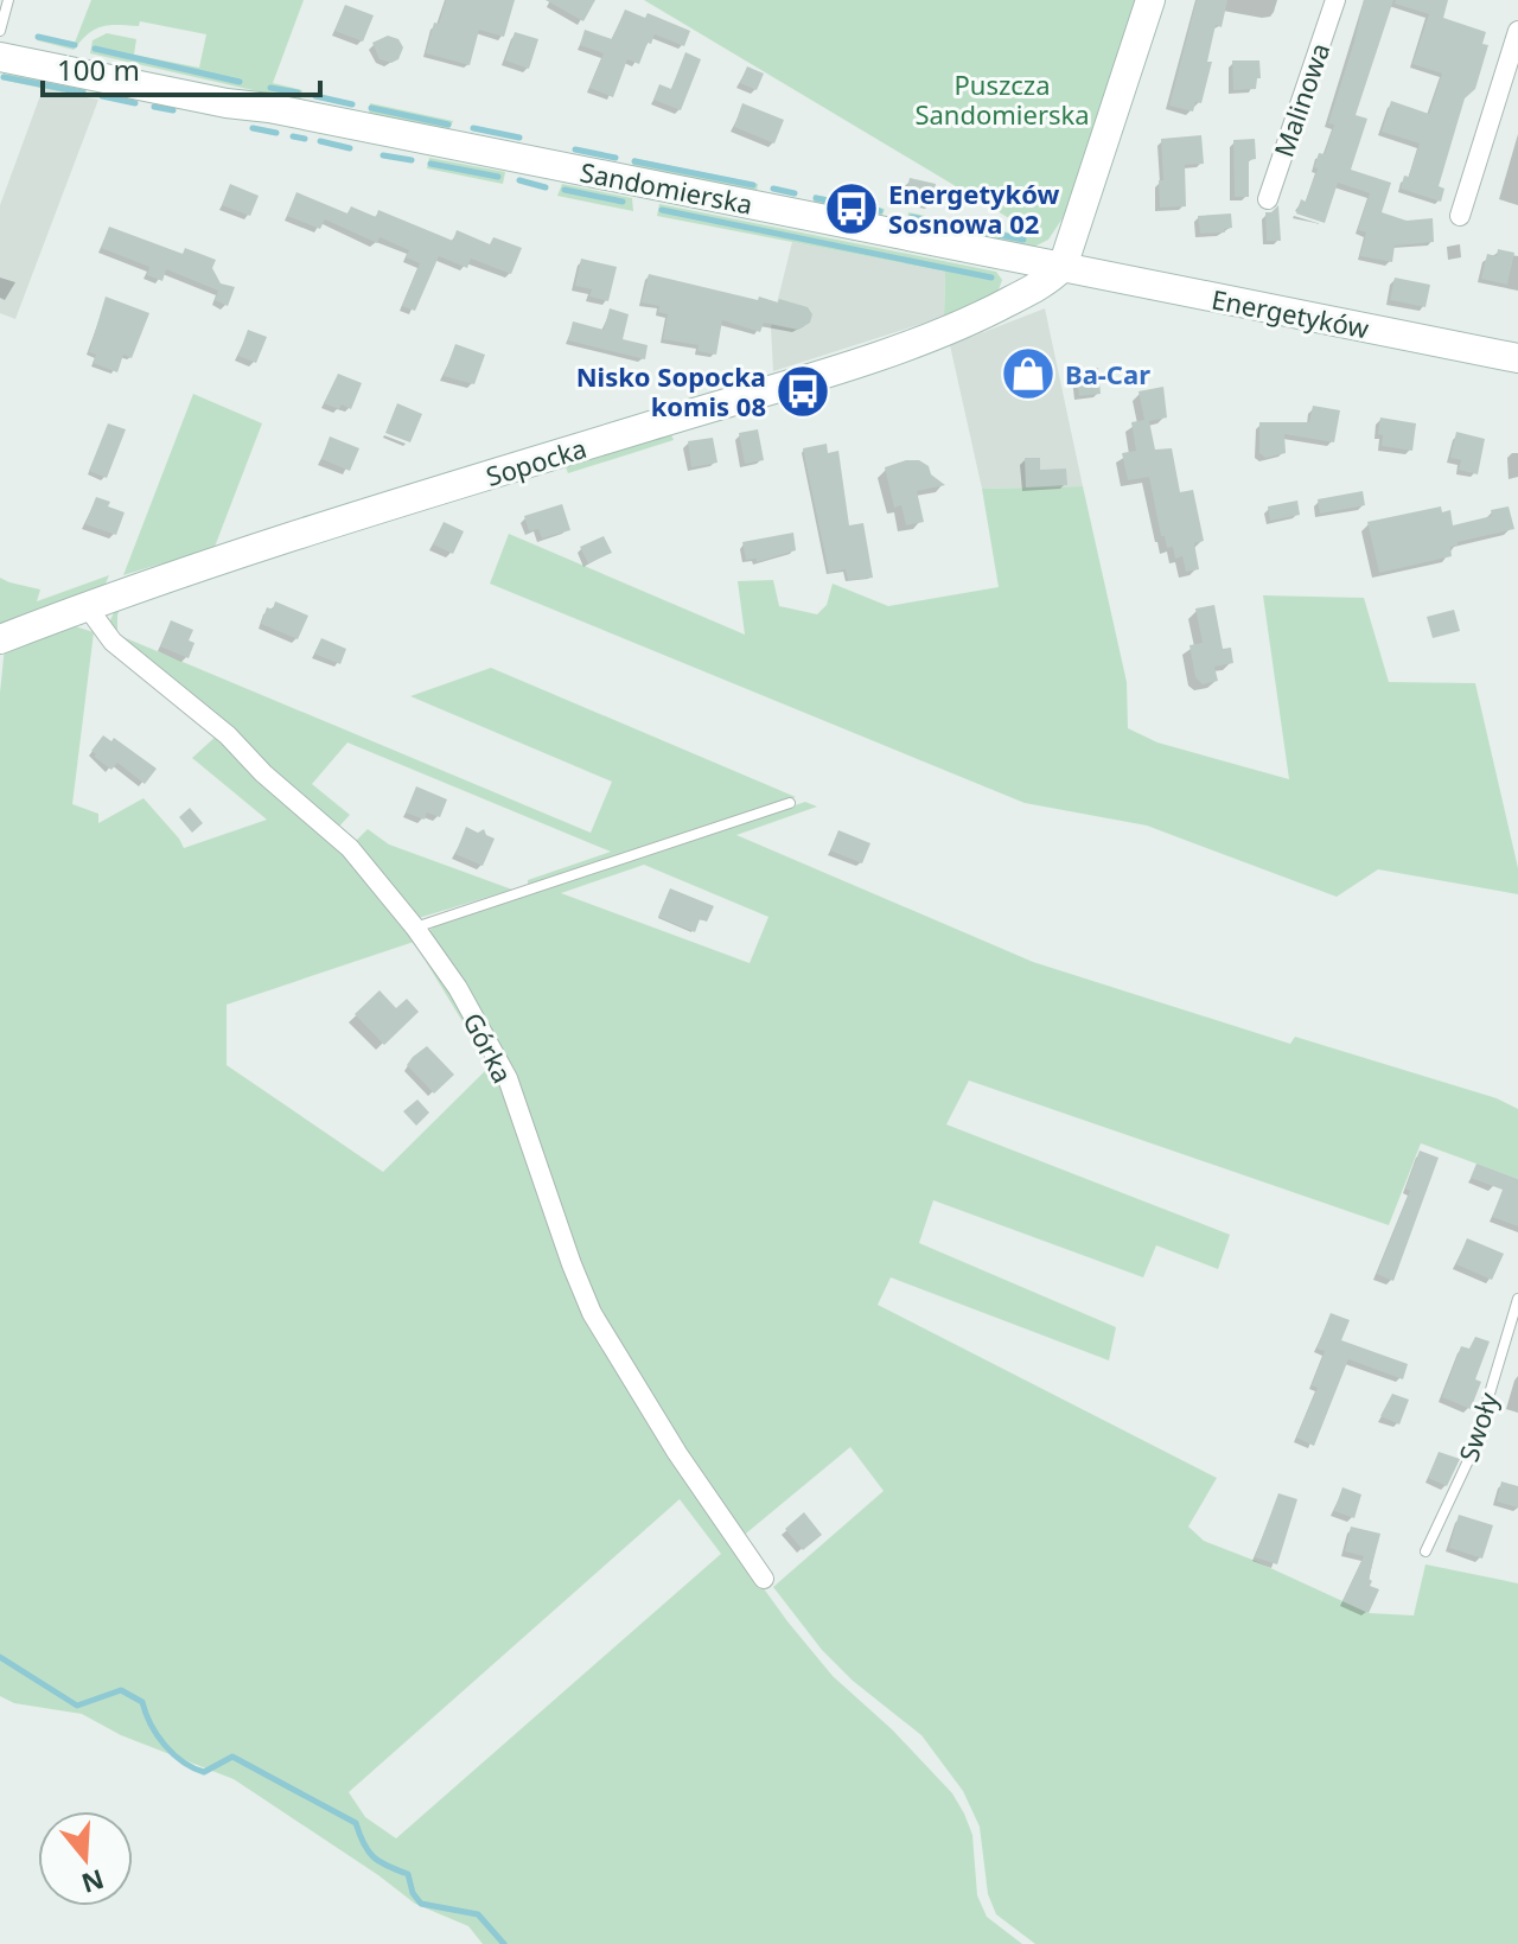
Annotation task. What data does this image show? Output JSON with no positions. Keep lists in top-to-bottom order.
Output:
{
  "streets": {
    "main road": ["Sandomierska", "Energetyków", "Sopocka"],
    "street": ["Malinowa", "Górka"],
    "lane": ["Swoły"]
  },
  "crossings": [
    ["Sandomierska", "Energetyków"],
    ["Sandomierska", "Sopocka"],
    ["Energetyków", "Sopocka"],
    ["Sopocka", "Górka"]
  ],
  "parks": ["Puszcza Sandomierska"],
  "places": {
    "bus stop": ["Energetyków Sosnowa 02", "Nisko Sopocka komis 08"],
    "shop": ["Ba-Car"]
  },
  "scale_bar": "100 m",
  "north": "bottom"
}
